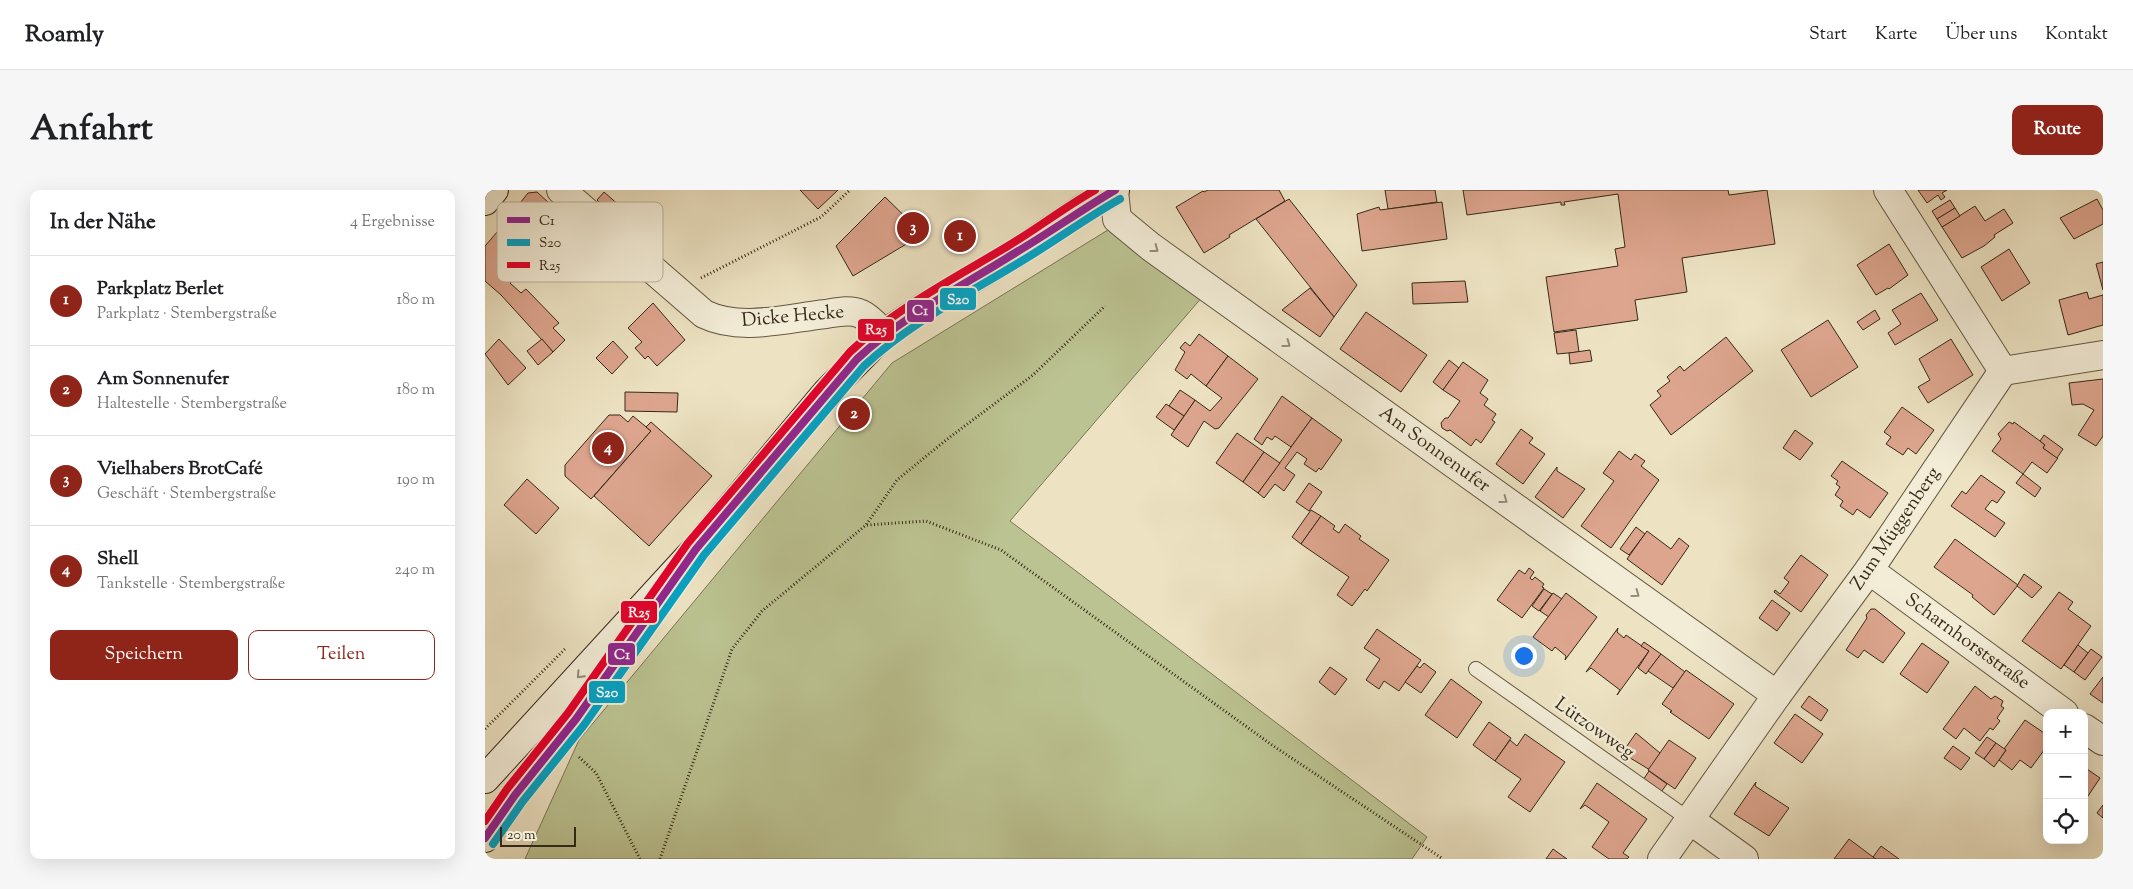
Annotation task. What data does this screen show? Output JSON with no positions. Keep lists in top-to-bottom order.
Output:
{
  "streets": {
    "street": [
      "Dicke Hecke",
      "Am Sonnenufer",
      "Zum Müggenberg",
      "Scharnhorststraße"
    ],
    "lane": ["Lützowweg"]
  },
  "crossings": [
    ["Am Sonnenufer", "Zum Müggenberg"],
    ["Zum Müggenberg", "Scharnhorststraße"],
    ["Zum Müggenberg", "Lützowweg"]
  ],
  "one_way": ["Am Sonnenufer"],
  "lines": ["transit line C1", "transit line R25", "transit line S20"],
  "legend": ["C1", "S20", "R25"],
  "scale_bar": "20 m",
  "page": {
    "header": "Roamly",
    "nav": [
      "Start",
      "Karte",
      "Über uns",
      "Kontakt"
    ],
    "title": "Anfahrt",
    "buttons": [
      "Route",
      ["Speichern", "Teilen"]
    ],
    "heading": ["In der Nähe", "4 Ergebnisse"],
    "pins": [
      "3",
      "1",
      "2",
      "4"
    ],
    "list": [
      {
        "mark": "1",
        "name": "Parkplatz Berlet",
        "note": "Parkplatz · Stembergstraße",
        "value": "180 m"
      },
      {
        "mark": "2",
        "name": "Am Sonnenufer",
        "note": "Haltestelle · Stembergstraße",
        "value": "180 m"
      },
      {
        "mark": "3",
        "name": "Vielhabers BrotCafé",
        "note": "Geschäft · Stembergstraße",
        "value": "190 m"
      },
      {
        "mark": "4",
        "name": "Shell",
        "note": "Tankstelle · Stembergstraße",
        "value": "240 m"
      }
    ],
    "map_buttons": ["+", "−"],
    "scale": "20 m"
  }
}
